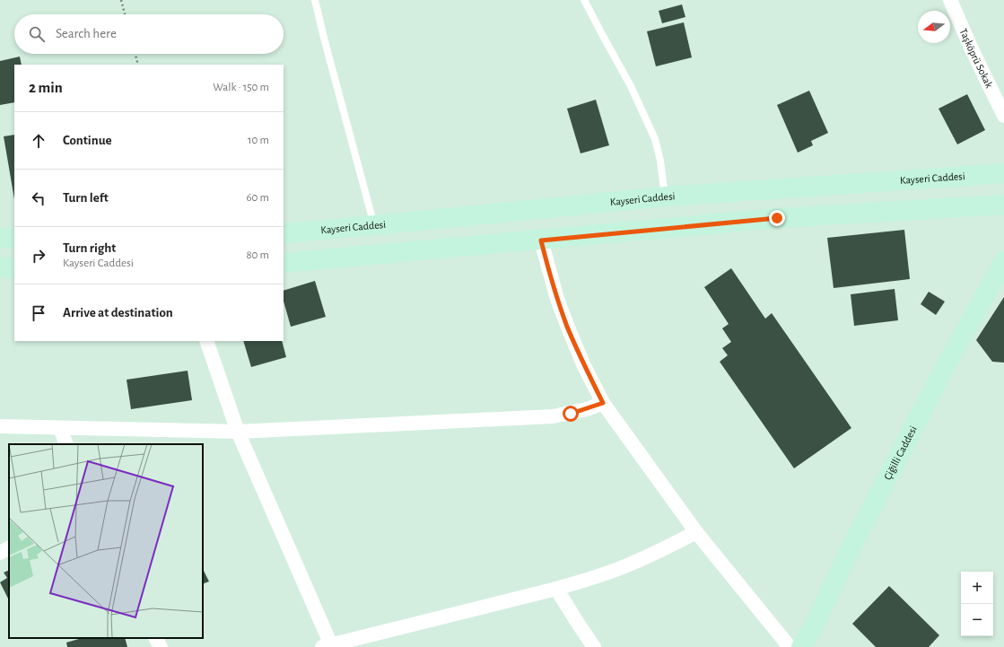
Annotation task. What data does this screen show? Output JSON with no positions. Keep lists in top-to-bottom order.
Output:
{
  "streets": {
    "main road": ["Kayseri Caddesi", "Çiğilli Caddesi"],
    "street": ["Taşköprü Sokak"]
  },
  "north": "left",
  "page": {
    "search": "Search here",
    "heading": ["2 min", "Walk · 150 m"],
    "list": [
      ["Continue", "10 m"],
      ["Turn left", "60 m"],
      ["Turn right", "Kayseri Caddesi", "80 m"],
      "Arrive at destination"
    ],
    "map_buttons": ["+", "−"]
  }
}
